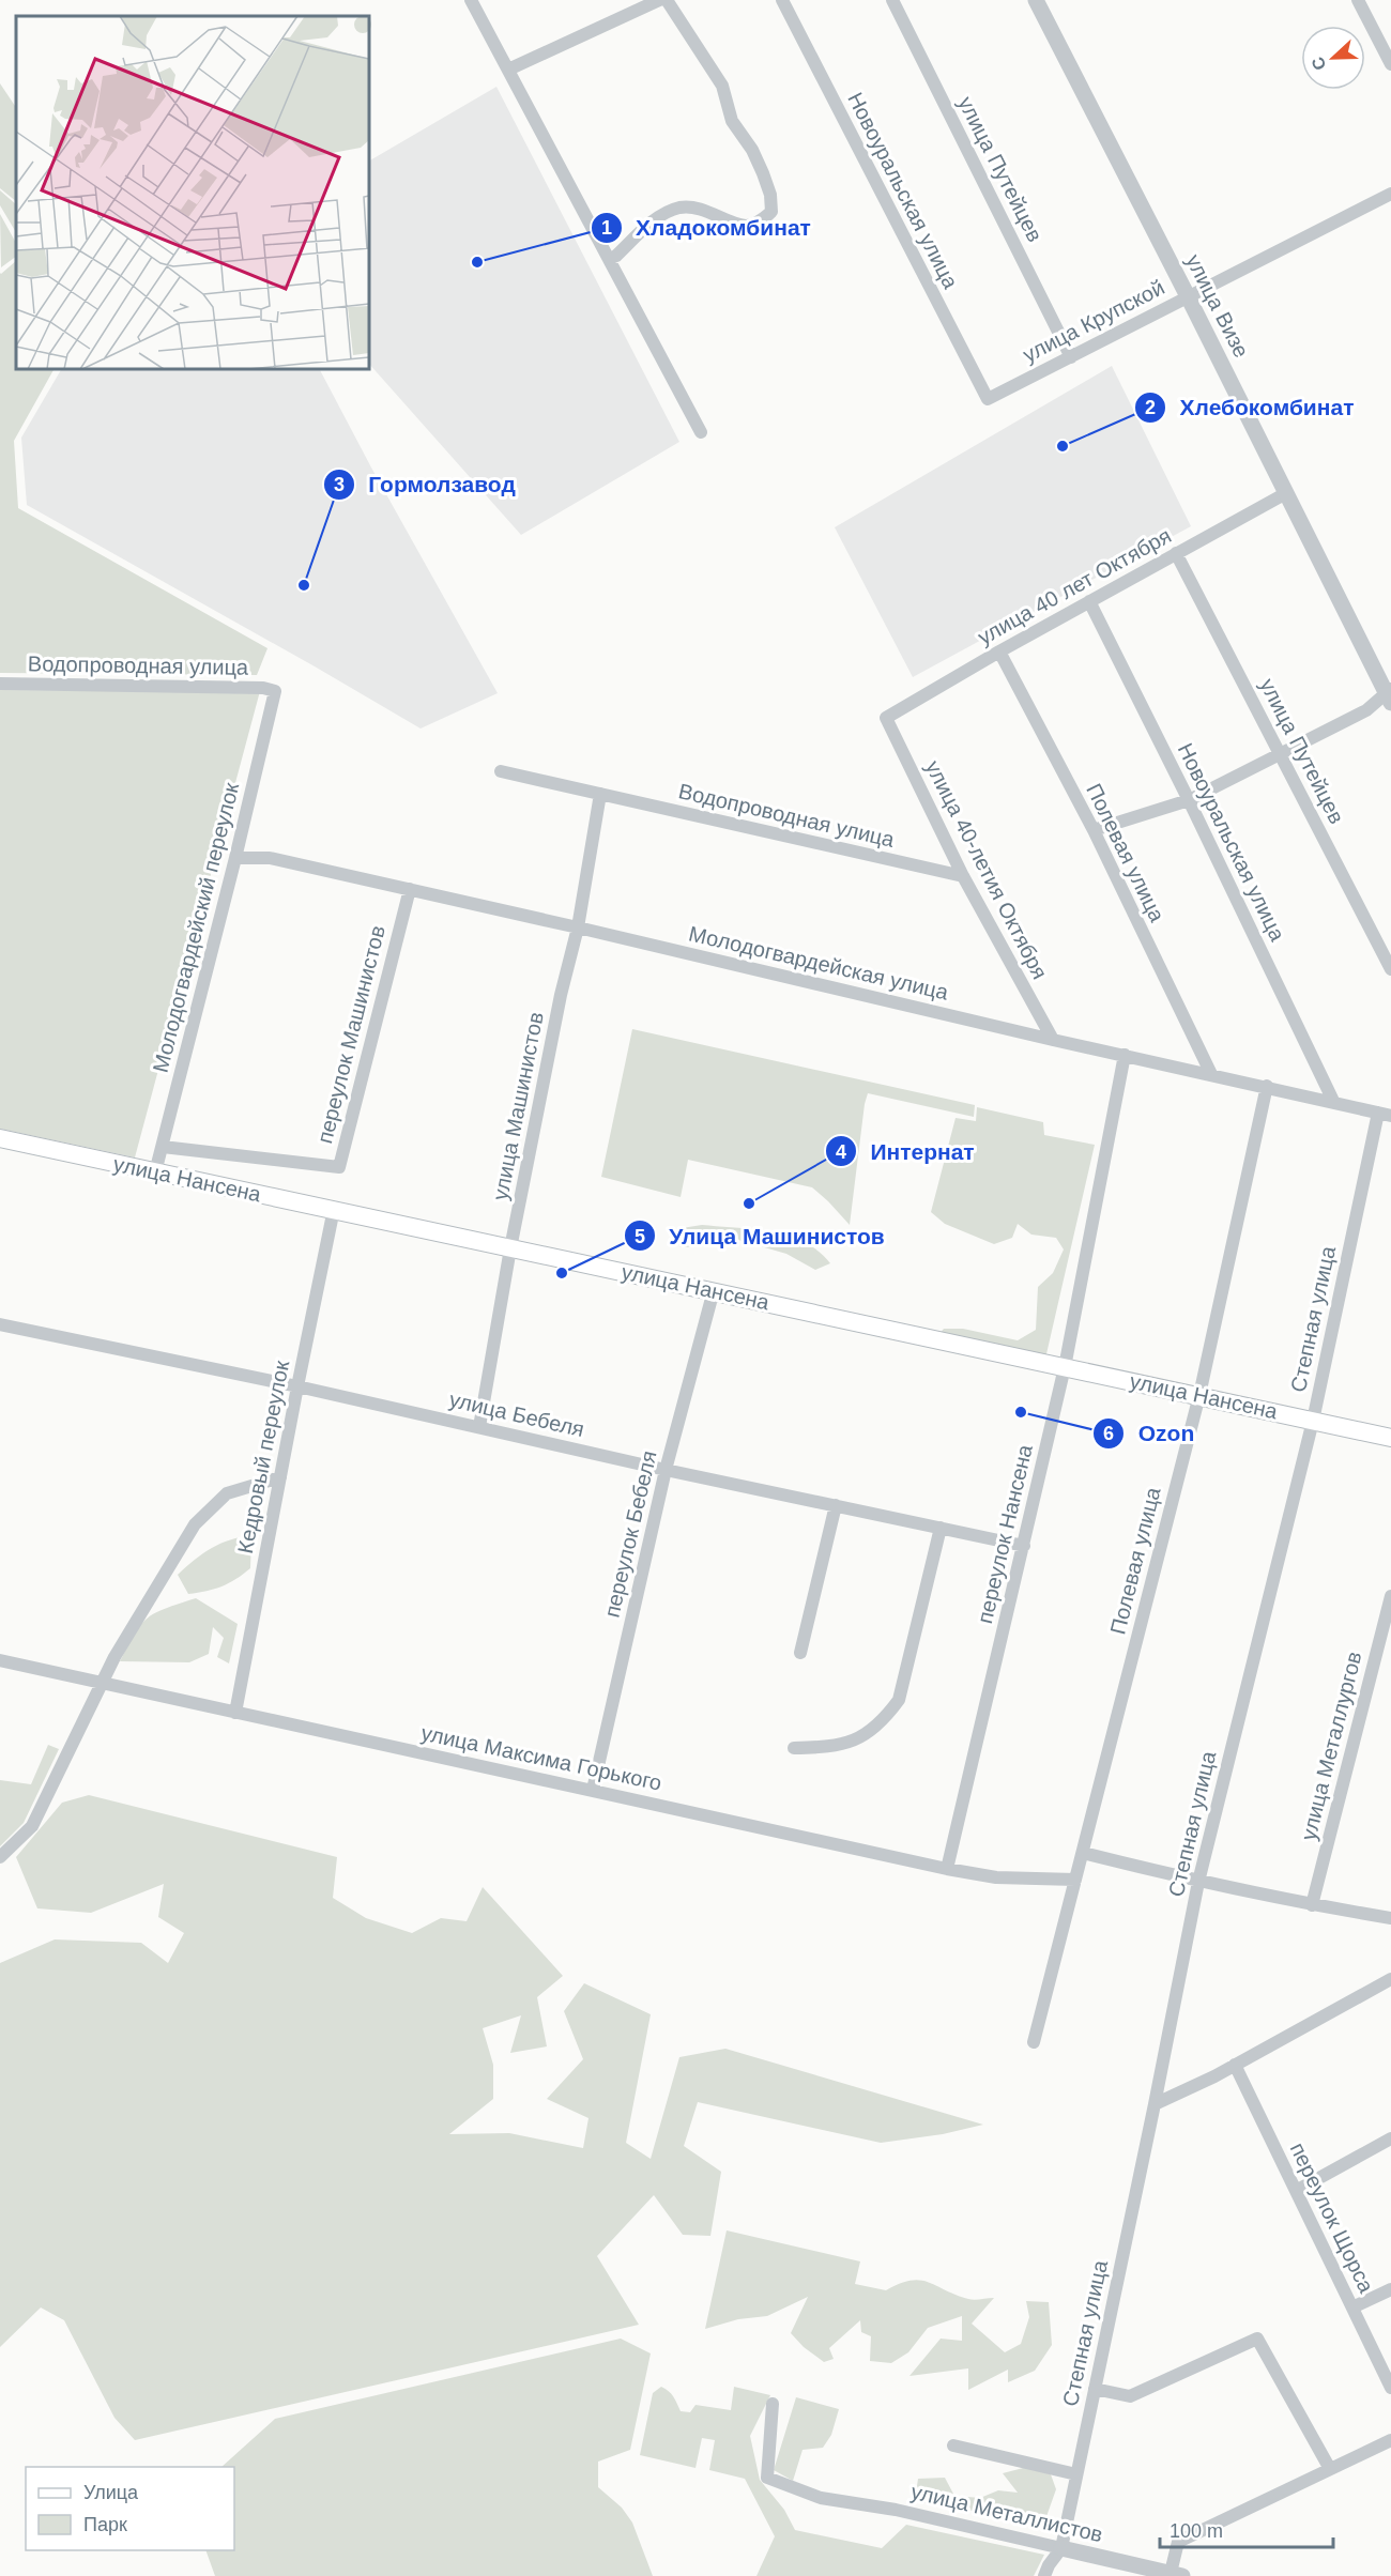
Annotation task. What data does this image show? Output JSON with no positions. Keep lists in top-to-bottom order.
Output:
{
  "streets": {
    "main road": ["улица Нансена"],
    "street": [
      "улица Путейцев",
      "Новоуральская улица",
      "улица Визе",
      "улица Крупской",
      "улица 40 лет Октября",
      "Водопроводная улица",
      "Полевая улица",
      "улица 40-летия Октября",
      "Молодогвардейский переулок",
      "Молодогвардейская улица",
      "переулок Машинистов",
      "улица Машинистов",
      "Степная улица",
      "улица Бебеля",
      "Кедровый переулок",
      "переулок Бебеля",
      "переулок Нансена",
      "улица Металлургов",
      "улица Максима Горького",
      "переулок Щорса",
      "улица Металлистов"
    ]
  },
  "crossings": [
    ["улица Путейцев", "улица Крупской"],
    ["улица Путейцев", "улица 40 лет Октября"],
    ["Новоуральская улица", "улица Крупской"],
    ["Новоуральская улица", "улица 40 лет Октября"],
    ["Новоуральская улица", "Молодогвардейская улица"],
    ["улица Визе", "улица Крупской"],
    ["улица Визе", "улица 40 лет Октября"],
    ["улица 40 лет Октября", "Полевая улица"],
    ["улица 40 лет Октября", "улица 40-летия Октября"],
    ["Водопроводная улица", "улица 40-летия Октября"],
    ["Водопроводная улица", "Молодогвардейский переулок"],
    ["Водопроводная улица", "улица Машинистов"],
    ["Полевая улица", "Молодогвардейская улица"],
    ["Полевая улица", "улица Нансена"],
    ["Полевая улица", "улица Максима Горького"],
    ["улица 40-летия Октября", "Молодогвардейская улица"],
    ["Молодогвардейский переулок", "Молодогвардейская улица"],
    ["Молодогвардейский переулок", "переулок Машинистов"],
    ["Молодогвардейский переулок", "улица Нансена"],
    ["Молодогвардейская улица", "переулок Машинистов"],
    ["Молодогвардейская улица", "улица Машинистов"],
    ["Молодогвардейская улица", "Степная улица"],
    ["Молодогвардейская улица", "переулок Нансена"],
    ["улица Машинистов", "улица Нансена"],
    ["улица Машинистов", "улица Бебеля"],
    ["улица Нансена", "Степная улица"],
    ["улица Нансена", "Кедровый переулок"],
    ["улица Нансена", "переулок Бебеля"],
    ["улица Нансена", "переулок Нансена"],
    ["Степная улица", "улица Металлистов"],
    ["улица Бебеля", "Кедровый переулок"],
    ["улица Бебеля", "переулок Бебеля"],
    ["улица Бебеля", "переулок Нансена"],
    ["Кедровый переулок", "улица Максима Горького"],
    ["переулок Бебеля", "улица Максима Горького"],
    ["переулок Нансена", "улица Максима Горького"]
  ],
  "places": [
    "Хладокомбинат",
    "Хлебокомбинат",
    "Гормолзавод",
    "Интернат",
    "Улица Машинистов",
    "Ozon"
  ],
  "legend": ["Улица", "Парк"],
  "scale_bar": "100 m",
  "north": "left"
}
